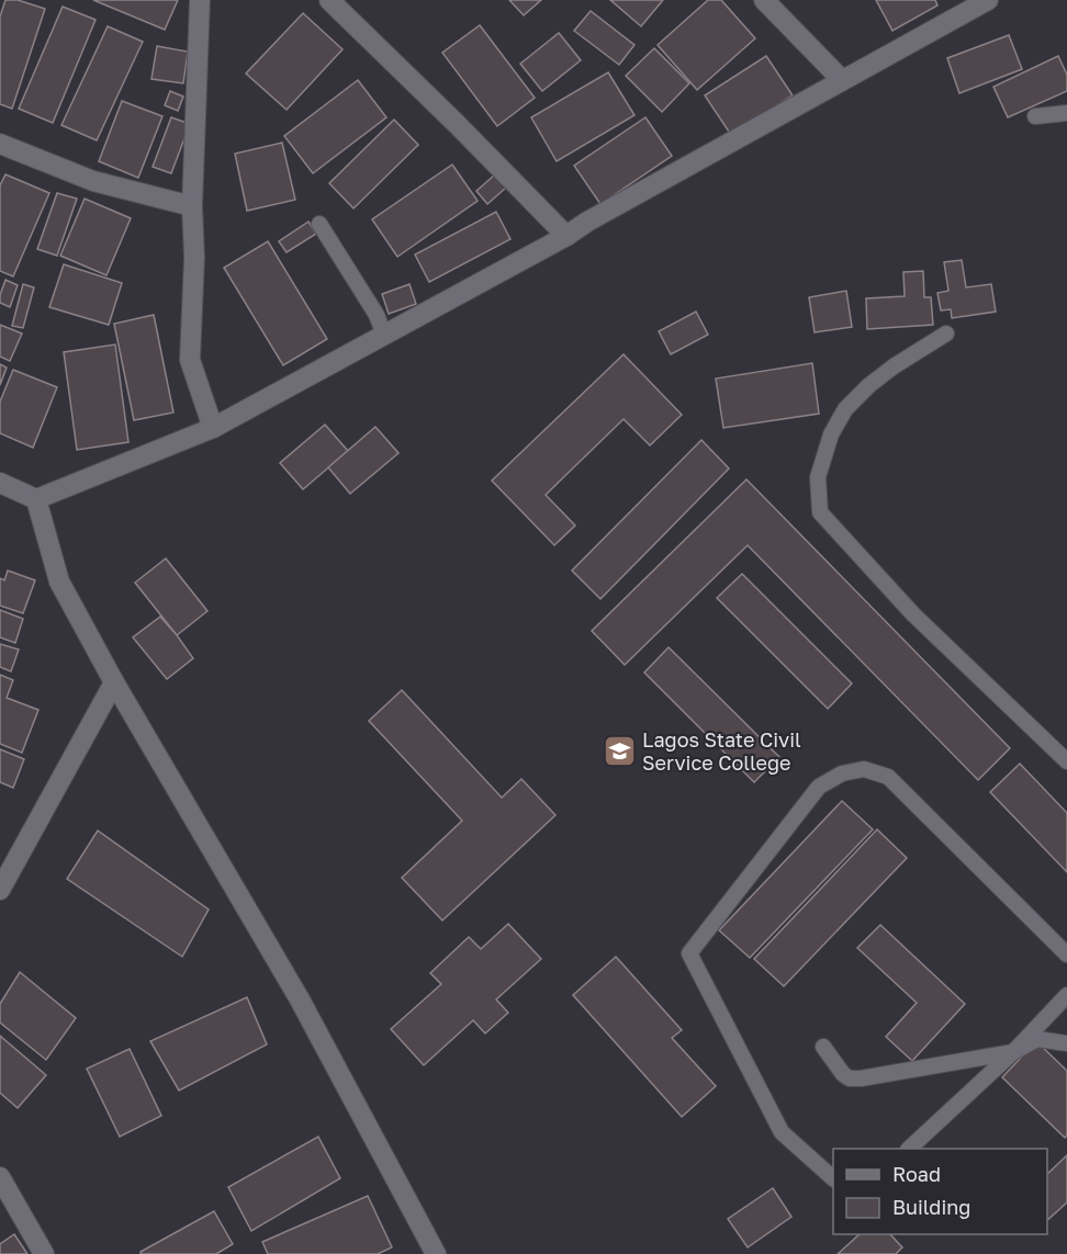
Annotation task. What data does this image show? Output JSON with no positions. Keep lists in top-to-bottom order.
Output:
{
  "places": {
    "school or university": ["Lagos State Civil Service College"]
  },
  "legend": ["Road", "Building"]
}
